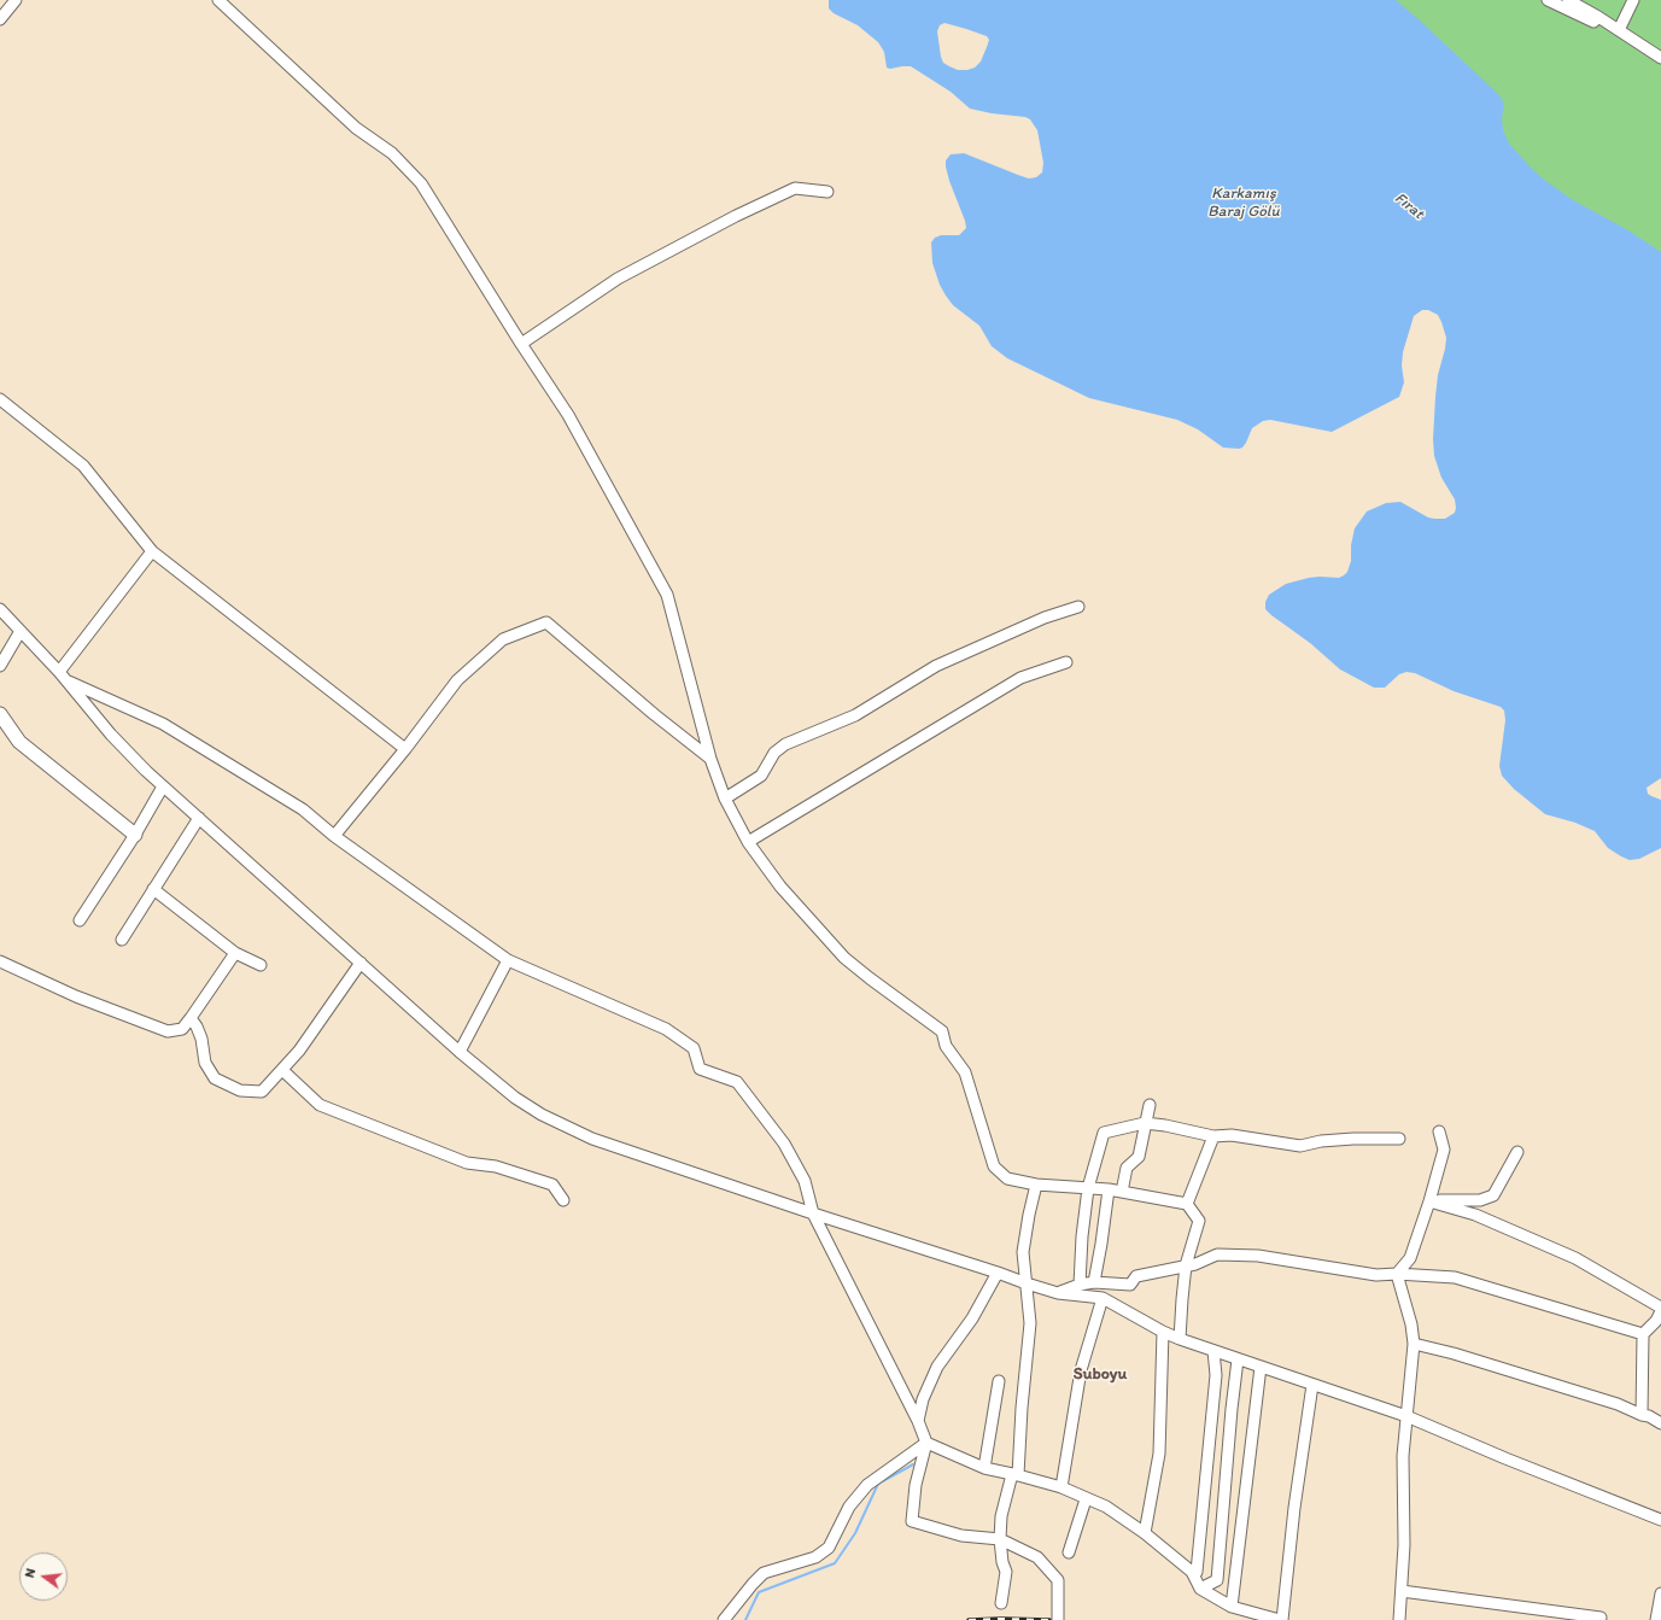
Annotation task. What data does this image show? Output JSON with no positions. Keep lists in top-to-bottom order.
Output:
{
  "districts": ["Suboyu"],
  "water": ["Karkamış Baraj Gölü", "Fırat"],
  "north": "left"
}
